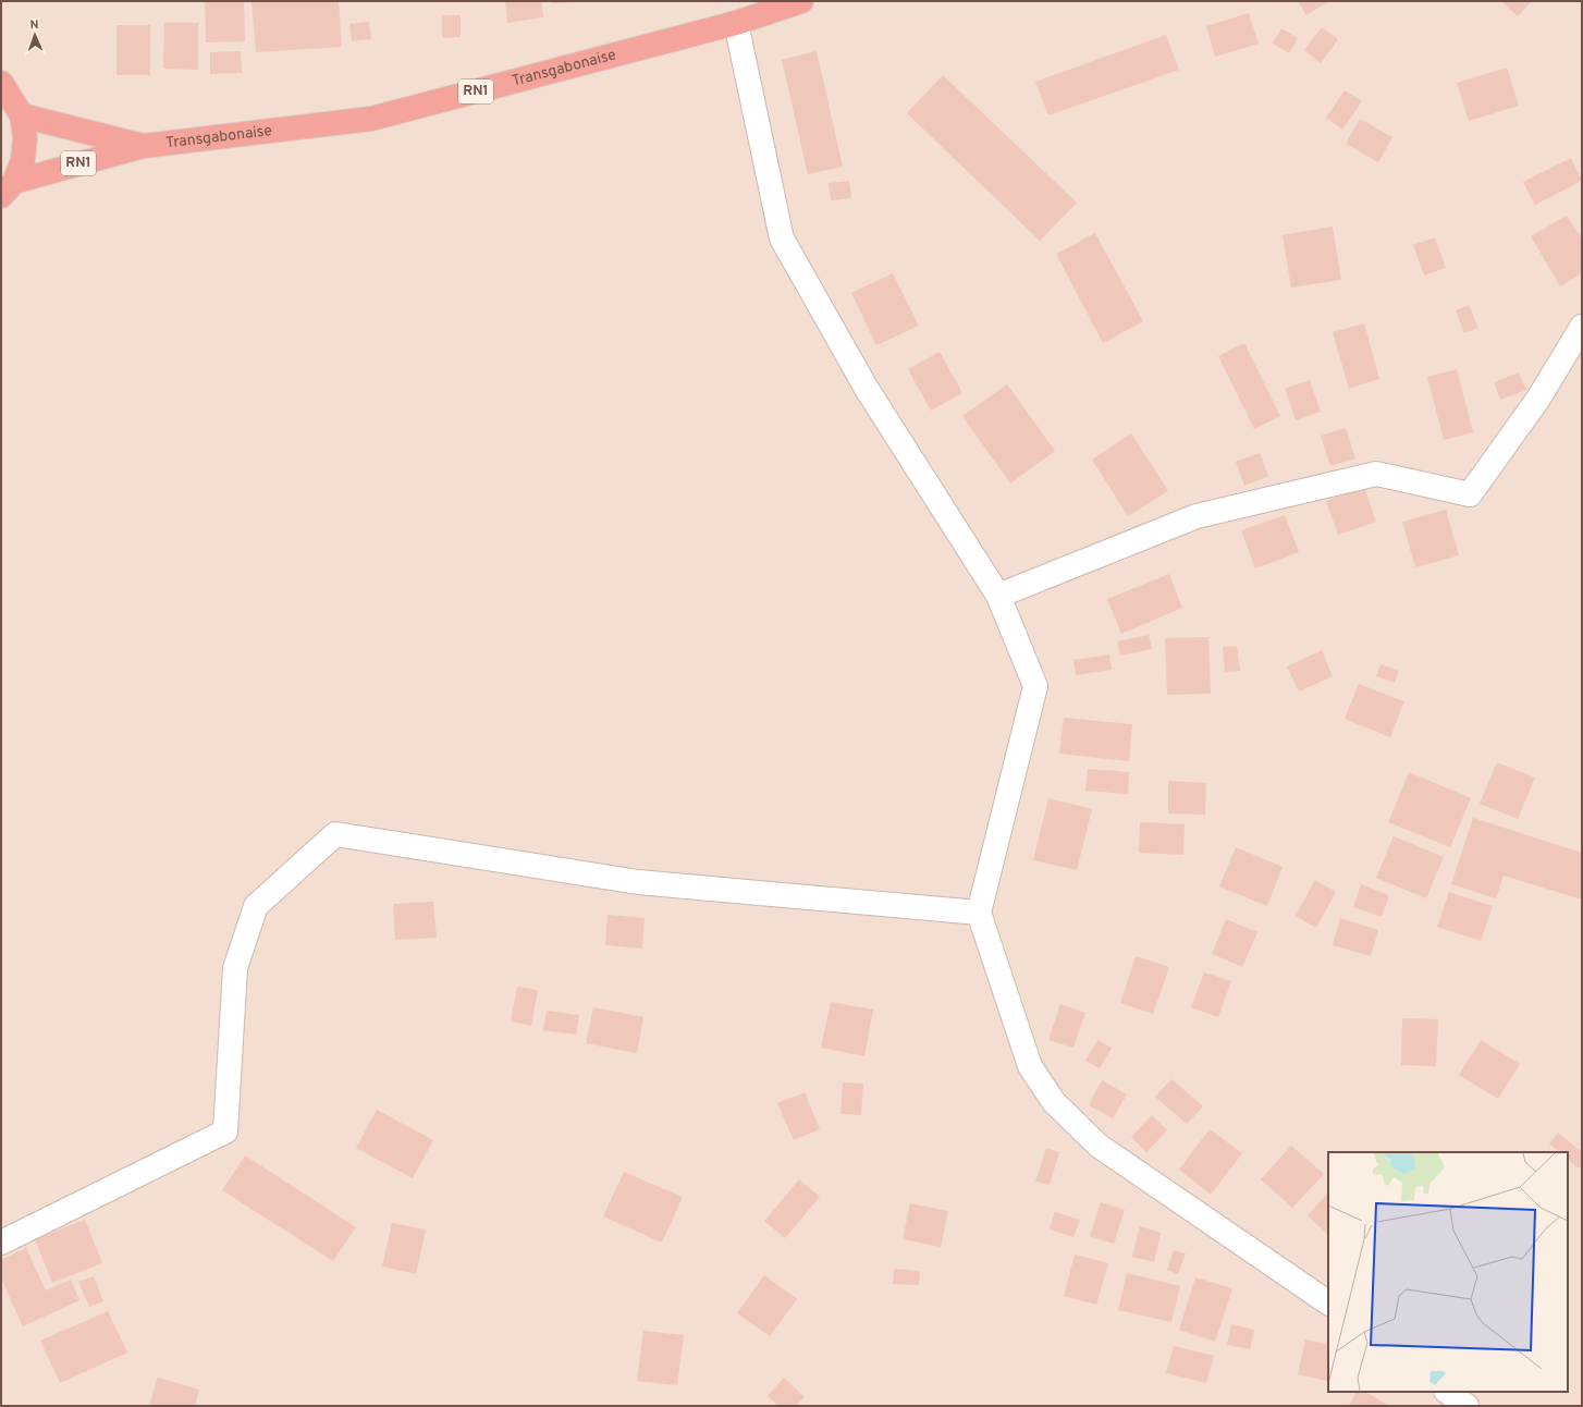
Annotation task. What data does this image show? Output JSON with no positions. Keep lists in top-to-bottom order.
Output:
{
  "streets": {
    "highway": ["Transgabonaise", "RN1"]
  },
  "north": "top"
}
